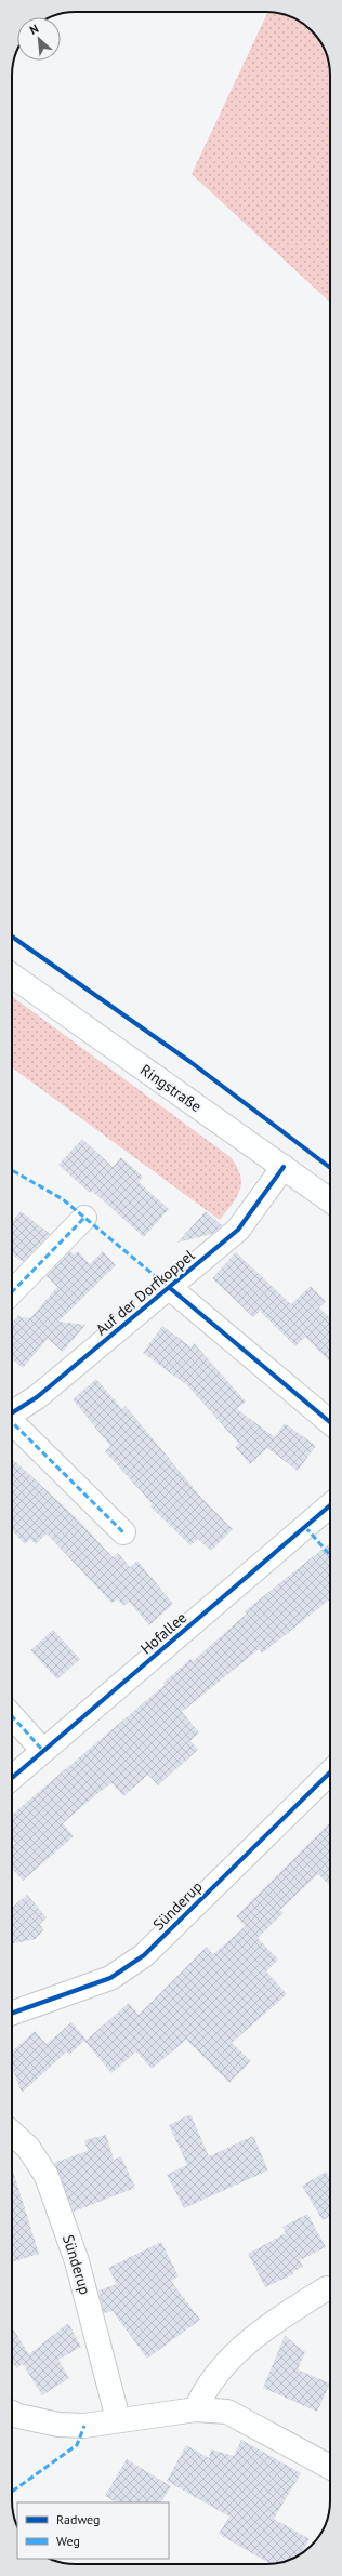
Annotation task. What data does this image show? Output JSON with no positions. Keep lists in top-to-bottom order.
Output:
{
  "streets": {
    "street": [
      "Ringstraße",
      "Auf der Dorfkoppel",
      "Hofallee",
      "Sünderup"
    ]
  },
  "crossings": [
    ["Ringstraße", "Auf der Dorfkoppel"]
  ],
  "legend": ["Radweg", "Weg"],
  "north": "top left"
}
